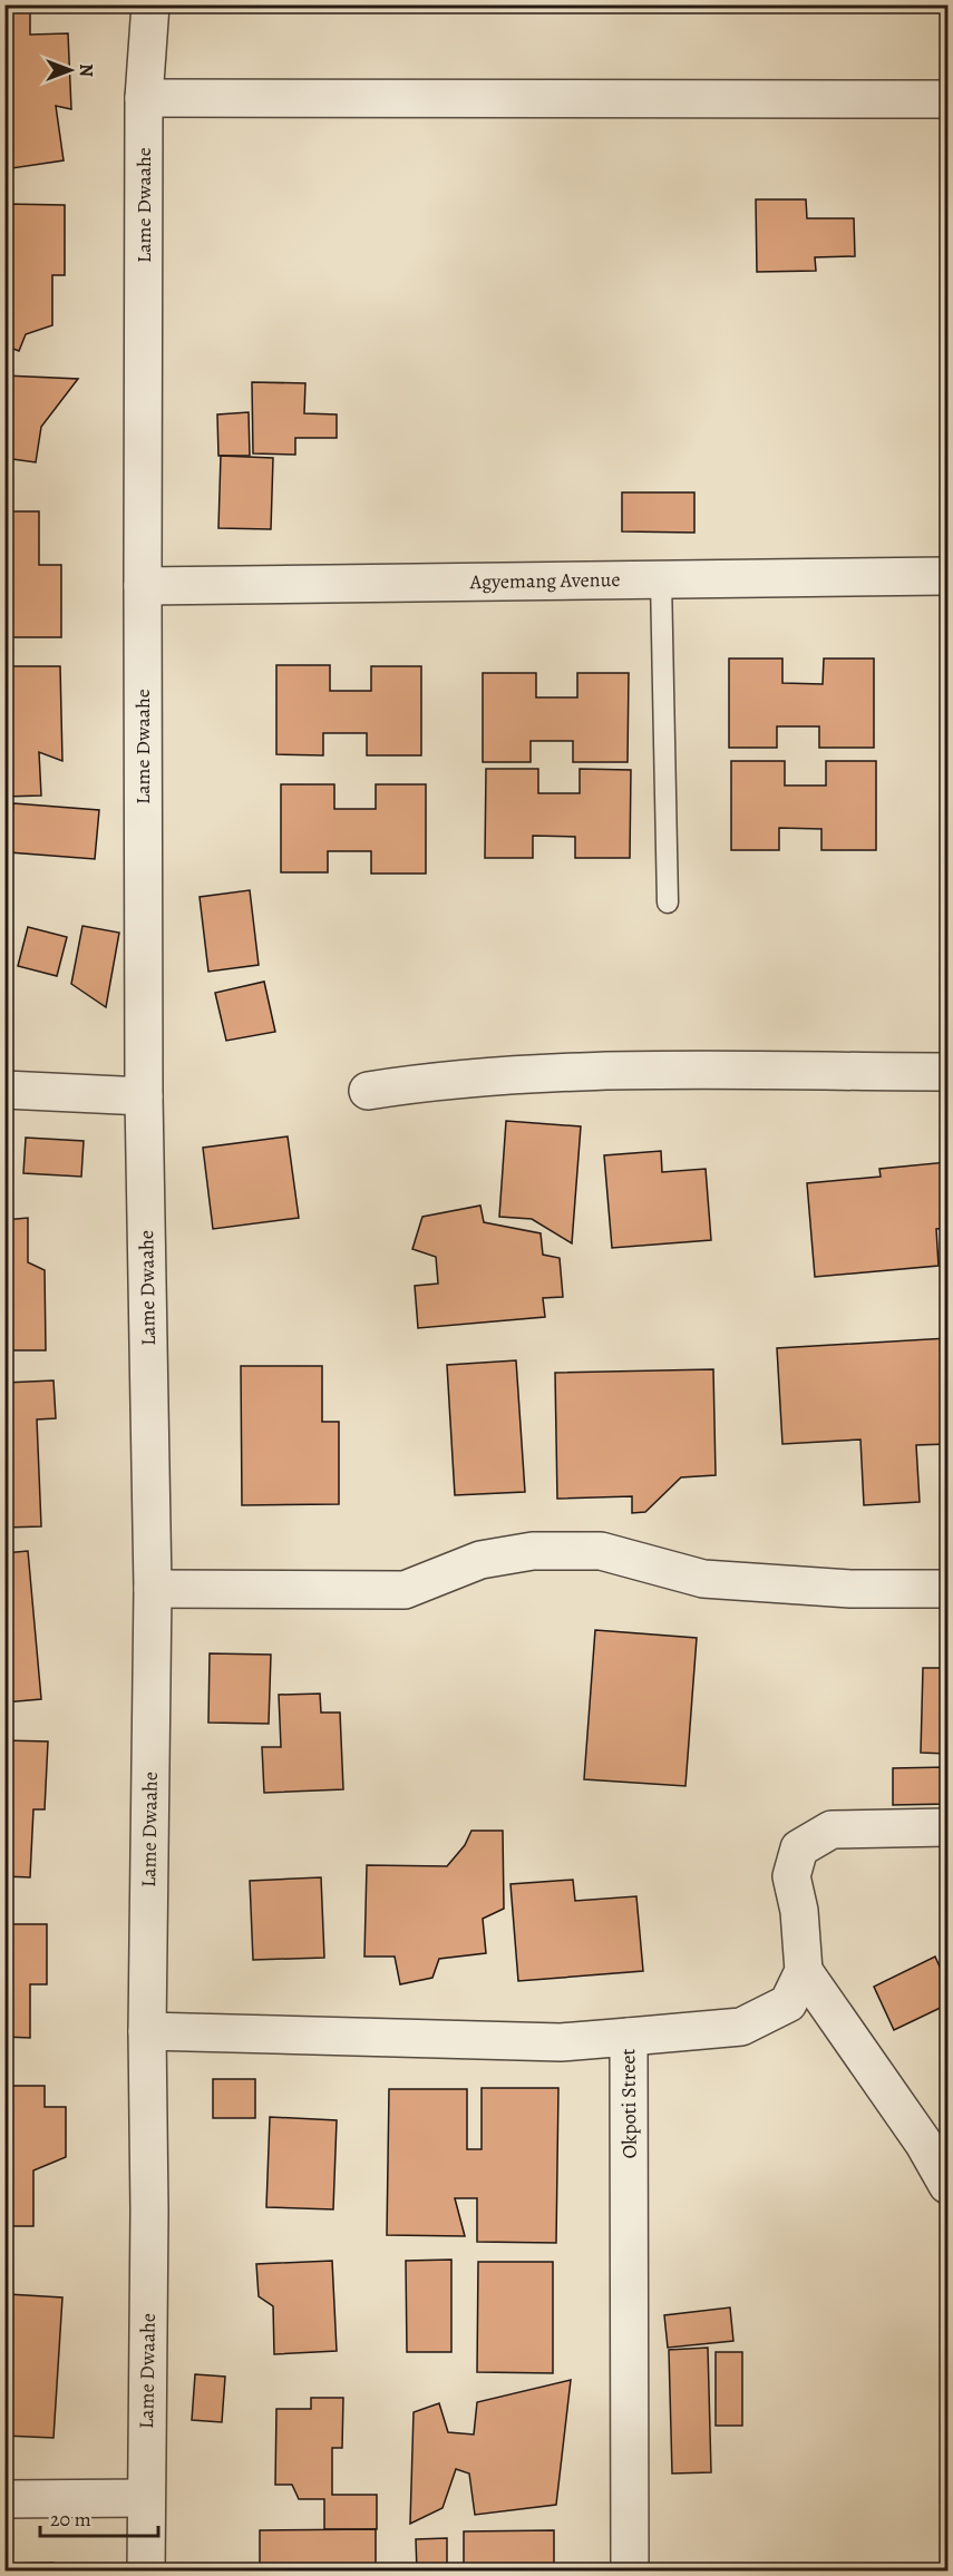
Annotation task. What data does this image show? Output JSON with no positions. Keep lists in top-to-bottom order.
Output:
{
  "streets": {
    "street": ["Lame Dwaahe", "Agyemang Avenue", "Okpoti Street"]
  },
  "crossings": [
    ["Lame Dwaahe", "Agyemang Avenue"],
    ["Lame Dwaahe", "Okpoti Street"]
  ],
  "scale_bar": "20 m",
  "north": "right"
}
